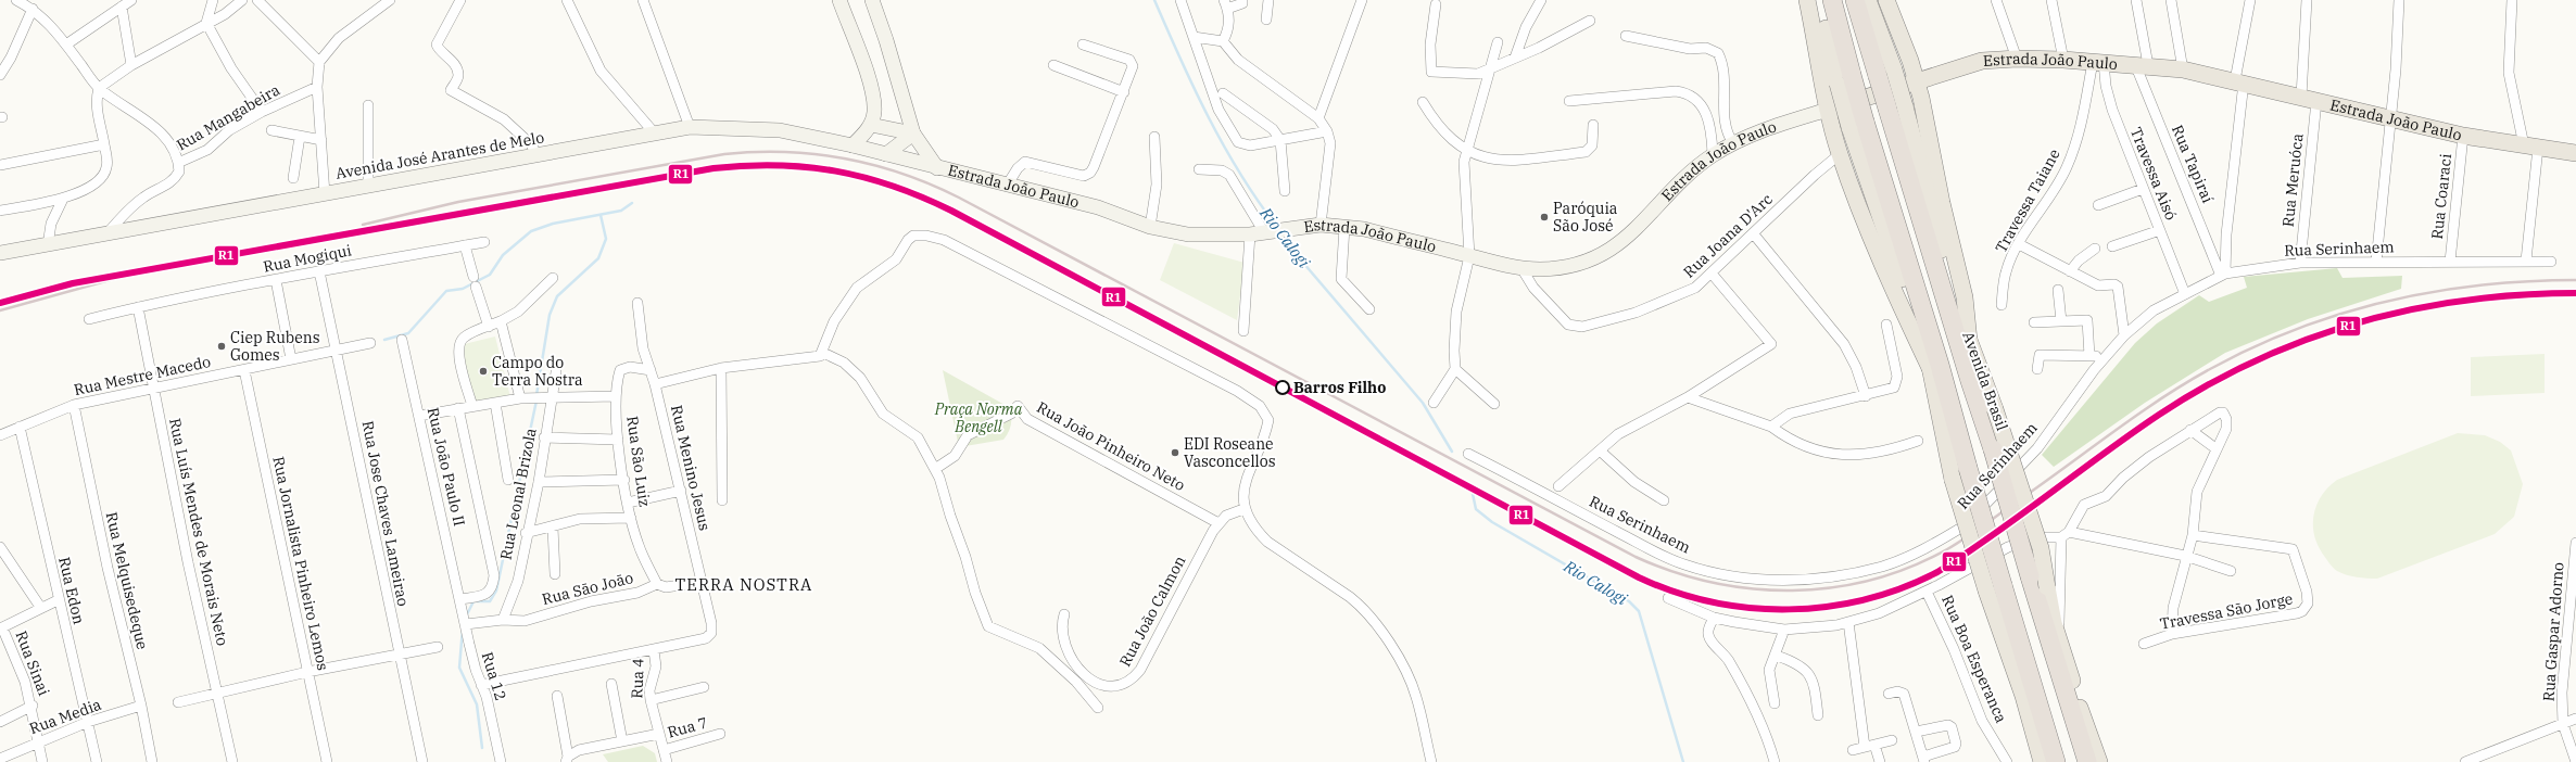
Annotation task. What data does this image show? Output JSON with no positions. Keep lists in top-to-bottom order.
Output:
{
  "streets": {
    "highway": ["Avenida Brasil"],
    "main road": ["Estrada João Paulo", "Avenida José Arantes de Melo"],
    "street": [
      "Rua Mangabeira",
      "Rua Tapiraí",
      "Travessa Aisó",
      "Rua Meruóca",
      "Rua Coaraci",
      "Travessa Taiane",
      "Rua Joana D'Arc",
      "Rua Serinhaem",
      "Rua Mogiqui",
      "Rua Mestre Macedo",
      "Rua João Pinheiro Neto",
      "Rua São Luiz",
      "Rua Joāo Paulo II",
      "Rua Menino Jesus",
      "Rua Leonal Brizola",
      "Rua Jose Chaves Lameirao",
      "Rua Luís Mendes de Morais Neto",
      "Rua Jornalista Pinheiro Lemos",
      "Rua Melquisedeque",
      "Rua Sāo Joāo",
      "Rua Edon",
      "Rua João Calmon",
      "Travessa Sāo Jorge",
      "Rua Gaspar Adorno",
      "Rua Boa Esperanca",
      "Rua Sinai",
      "Rua 12",
      "Rua 4",
      "Rua Media",
      "Rua 7"
    ]
  },
  "crossings": [
    ["Estrada João Paulo", "Avenida José Arantes de Melo"],
    ["Estrada João Paulo", "Rua Tapiraí"],
    ["Estrada João Paulo", "Travessa Aisó"],
    ["Estrada João Paulo", "Rua Meruóca"],
    ["Estrada João Paulo", "Rua Coaraci"],
    ["Estrada João Paulo", "Travessa Taiane"],
    ["Estrada João Paulo", "Rua Joana D'Arc"],
    ["Rua Tapiraí", "Rua Serinhaem"],
    ["Travessa Aisó", "Travessa Taiane"],
    ["Travessa Aisó", "Rua Serinhaem"],
    ["Rua Meruóca", "Rua Serinhaem"],
    ["Rua Coaraci", "Rua Serinhaem"],
    ["Rua Mogiqui", "Rua Jose Chaves Lameirao"],
    ["Rua Mogiqui", "Rua Luís Mendes de Morais Neto"],
    ["Rua Mestre Macedo", "Rua Jose Chaves Lameirao"],
    ["Rua Mestre Macedo", "Rua Luís Mendes de Morais Neto"],
    ["Rua Mestre Macedo", "Rua Jornalista Pinheiro Lemos"],
    ["Rua Mestre Macedo", "Rua Melquisedeque"],
    ["Rua Mestre Macedo", "Rua Edon"],
    ["Rua João Pinheiro Neto", "Rua João Calmon"],
    ["Rua São Luiz", "Rua Menino Jesus"],
    ["Rua São Luiz", "Rua Sāo Joāo"],
    ["Rua Joāo Paulo II", "Rua 12"],
    ["Rua Menino Jesus", "Rua Sāo Joāo"],
    ["Rua Menino Jesus", "Rua 4"],
    ["Rua Leonal Brizola", "Rua Sāo Joāo"],
    ["Rua Melquisedeque", "Rua Media"],
    ["Rua Sāo Joāo", "Rua 12"],
    ["Rua Edon", "Rua Media"],
    ["Rua Sinai", "Rua Media"],
    ["Rua 4", "Rua 7"]
  ],
  "districts": ["TERRA NOSTRA"],
  "water": ["Rio Calogi"],
  "parks": ["Praça Norma Bengell"],
  "places": [
    "Paróquia São José",
    "Ciep Rubens Gomes",
    "Campo do Terra Nostra",
    "Barros Filho",
    "EDI Roseane Vasconcellos"
  ],
  "lines": ["transit line R1"]
}
